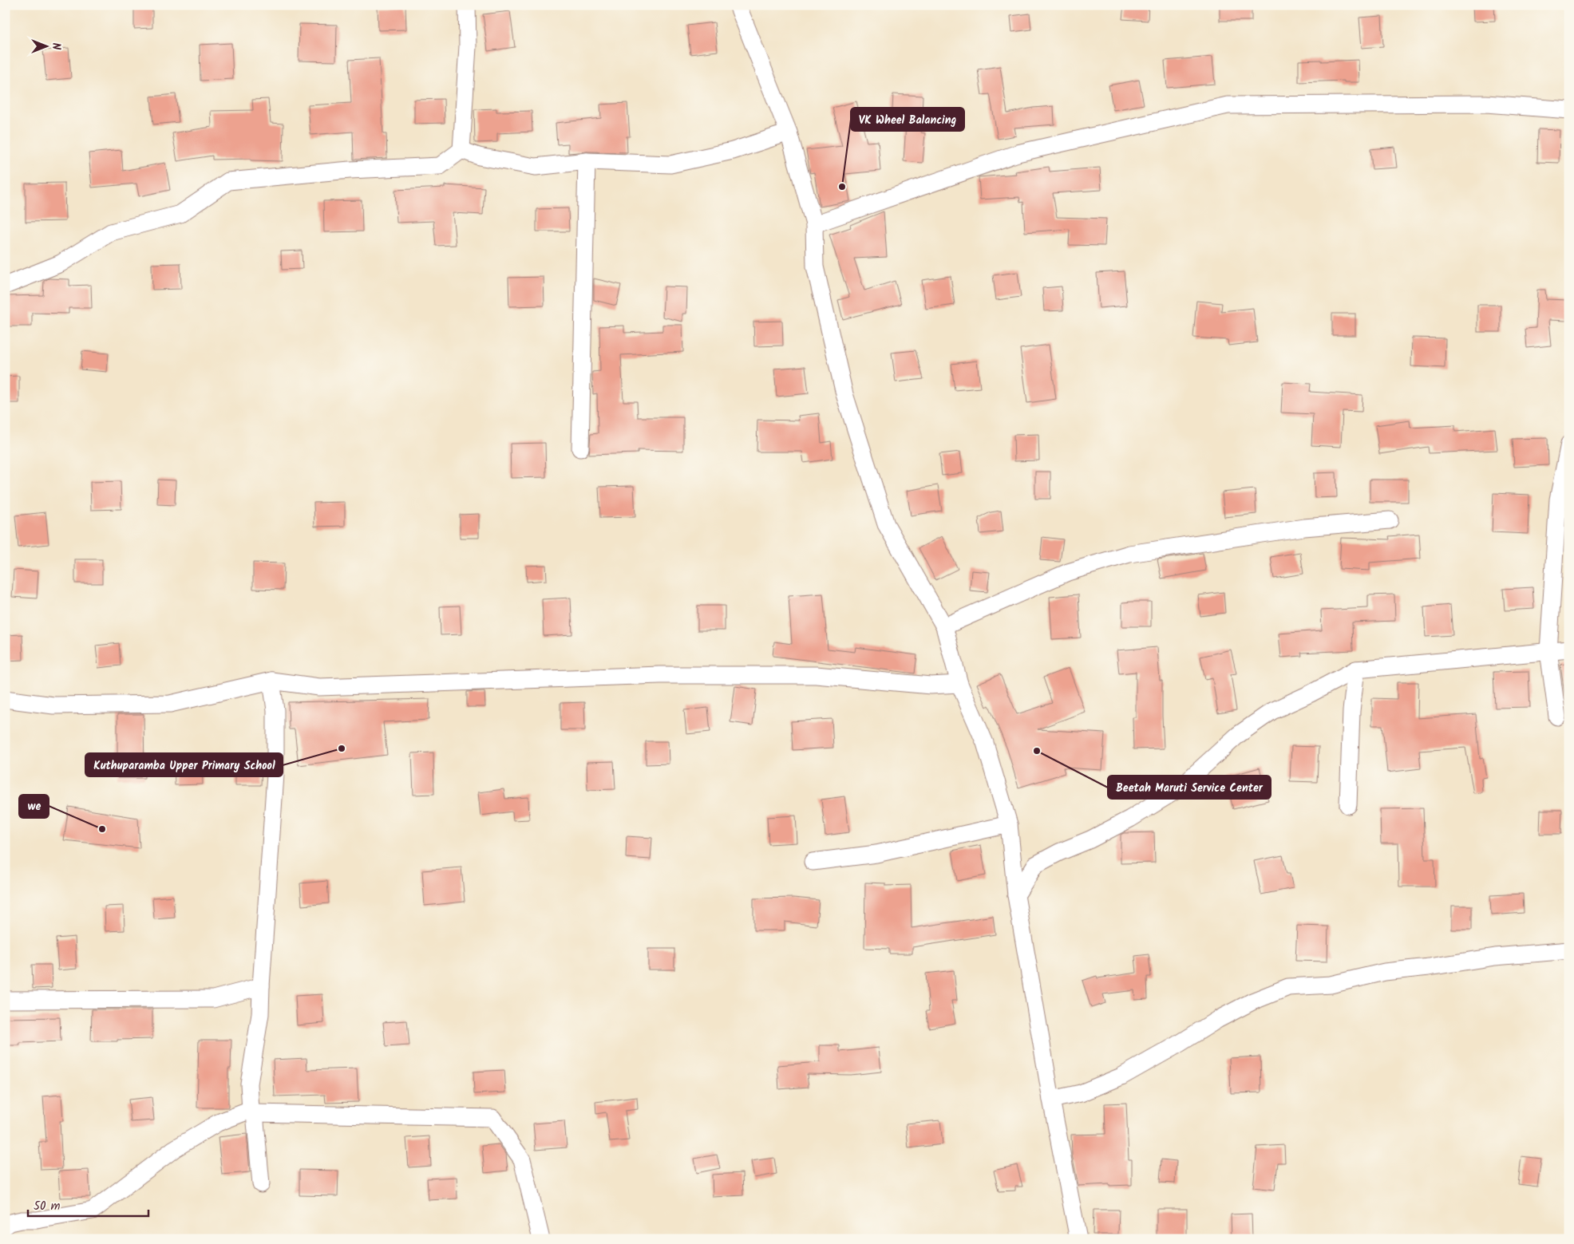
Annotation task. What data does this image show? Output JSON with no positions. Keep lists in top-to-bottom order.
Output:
{
  "places": [
    "VK Wheel Balancing",
    "Kuthuparamba Upper Primary School",
    "Beetah Maruti Service Center",
    "we"
  ],
  "scale_bar": "50 m",
  "north": "right"
}
